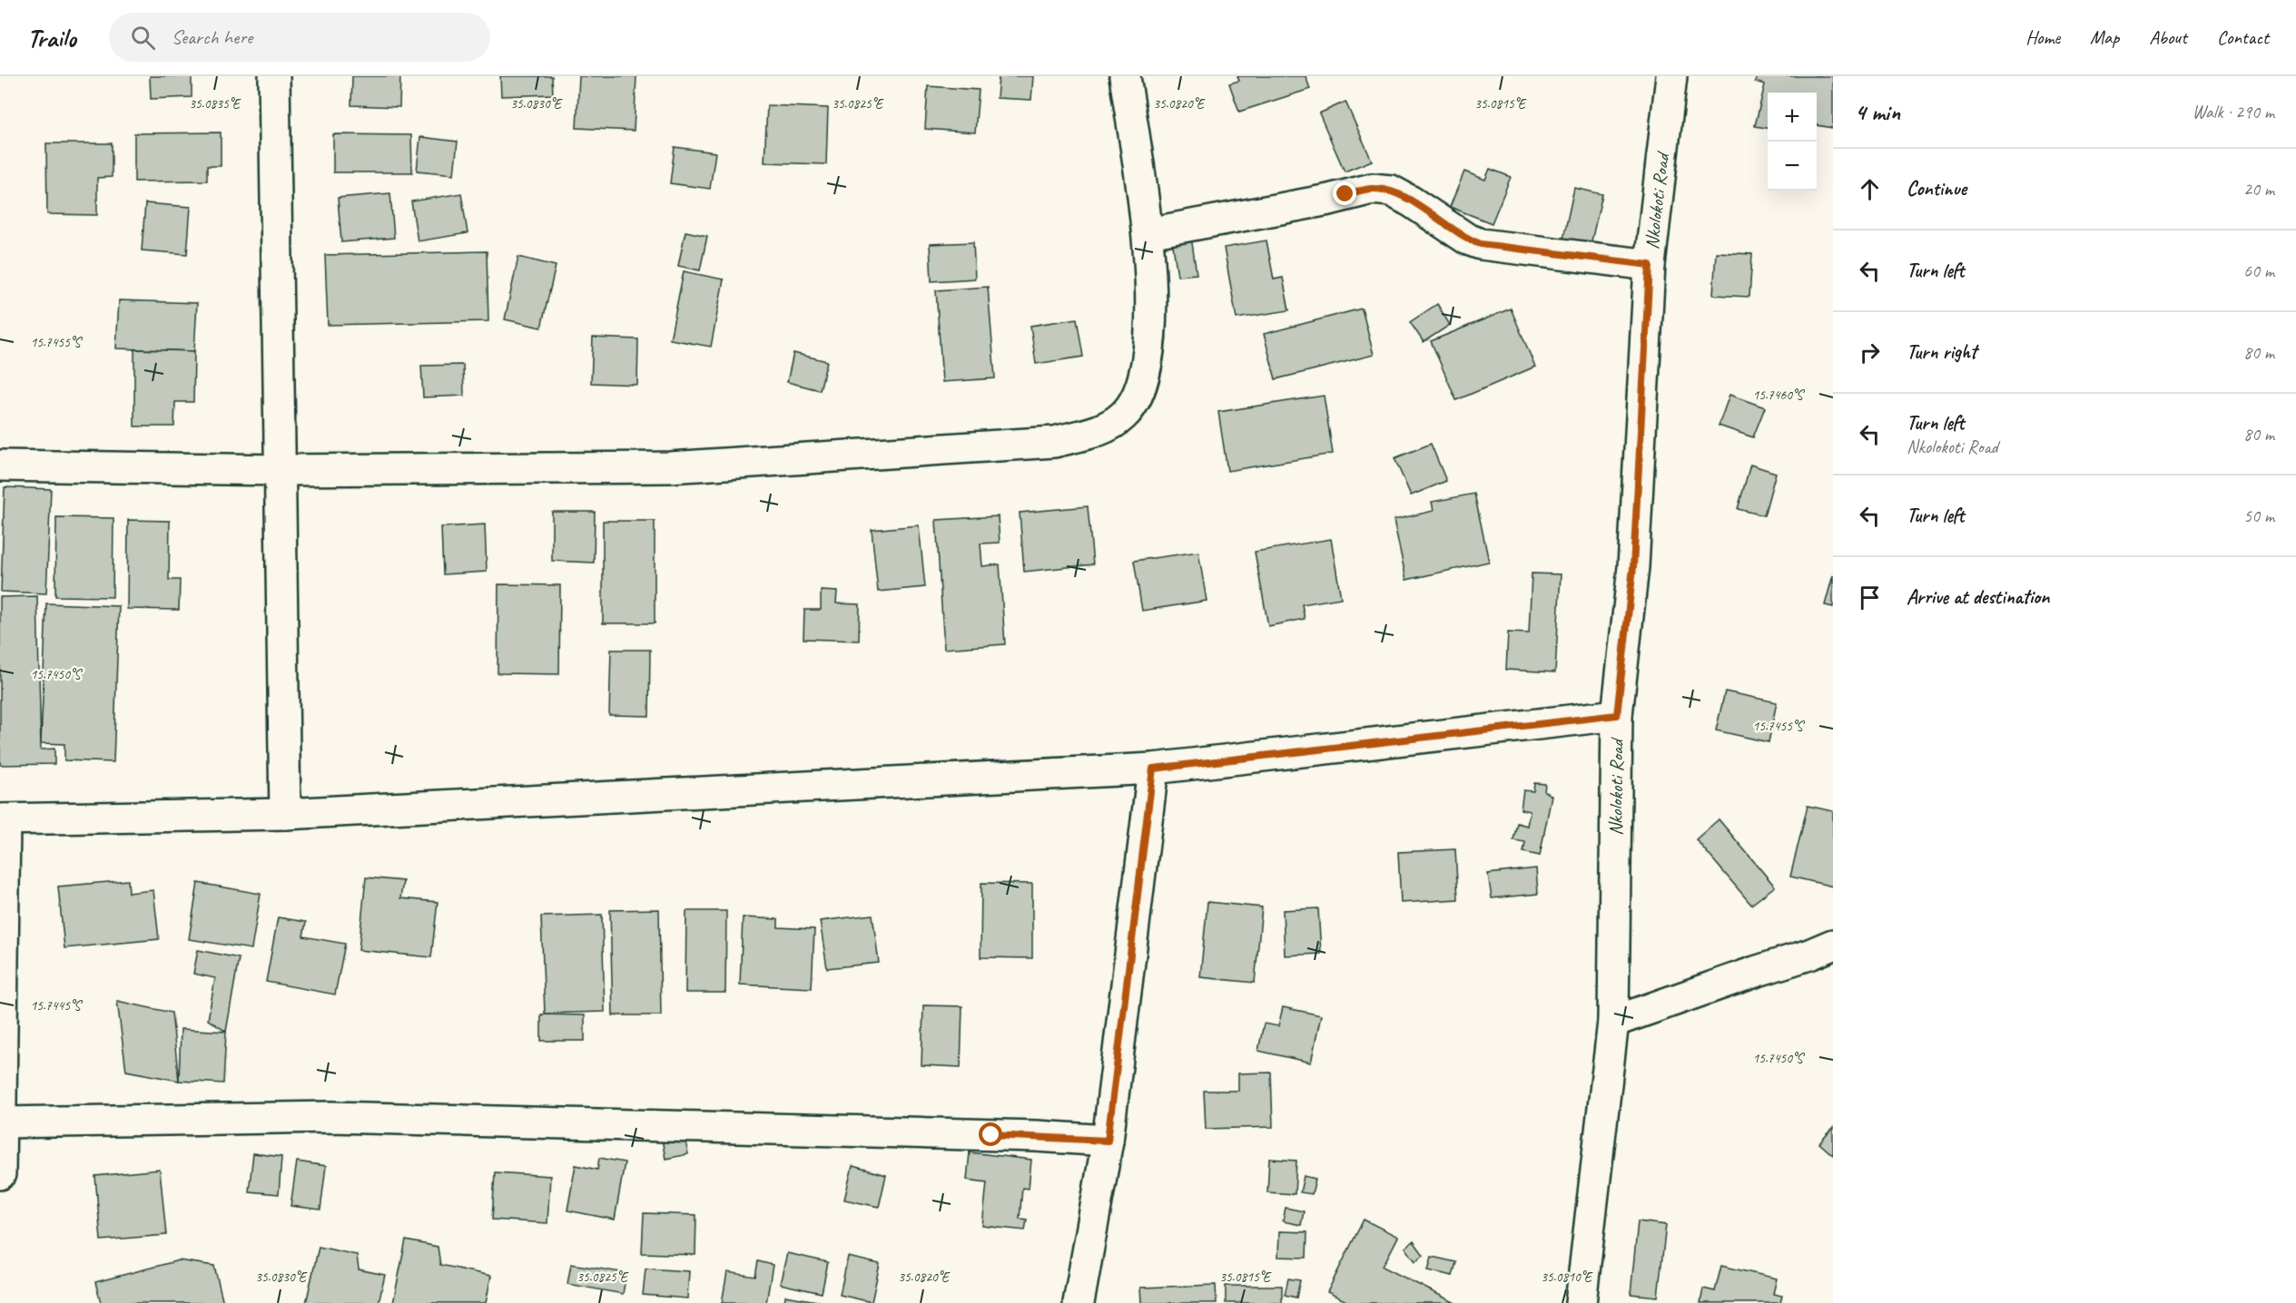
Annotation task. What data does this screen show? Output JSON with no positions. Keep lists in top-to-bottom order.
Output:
{
  "streets": {
    "street": ["Nkolokoti Road"]
  },
  "page": {
    "header": "Trailo",
    "search": "Search here",
    "nav": [
      "Home",
      "Map",
      "About",
      "Contact"
    ],
    "heading": ["4 min", "Walk · 290 m"],
    "map_buttons": ["+", "−"],
    "list": [
      ["Continue", "20 m"],
      ["Turn left", "60 m"],
      ["Turn right", "80 m"],
      ["Turn left", "Nkolokoti Road", "80 m"],
      ["Turn left", "50 m"],
      "Arrive at destination"
    ]
  },
  "coordinates": [
    "35.0835°E",
    "35.0830°E",
    "35.0825°E",
    "35.0820°E",
    "35.0815°E",
    "15.7455°S",
    "15.7460°S",
    "15.7450°S",
    "15.7445°S",
    "35.0810°E"
  ]
}
